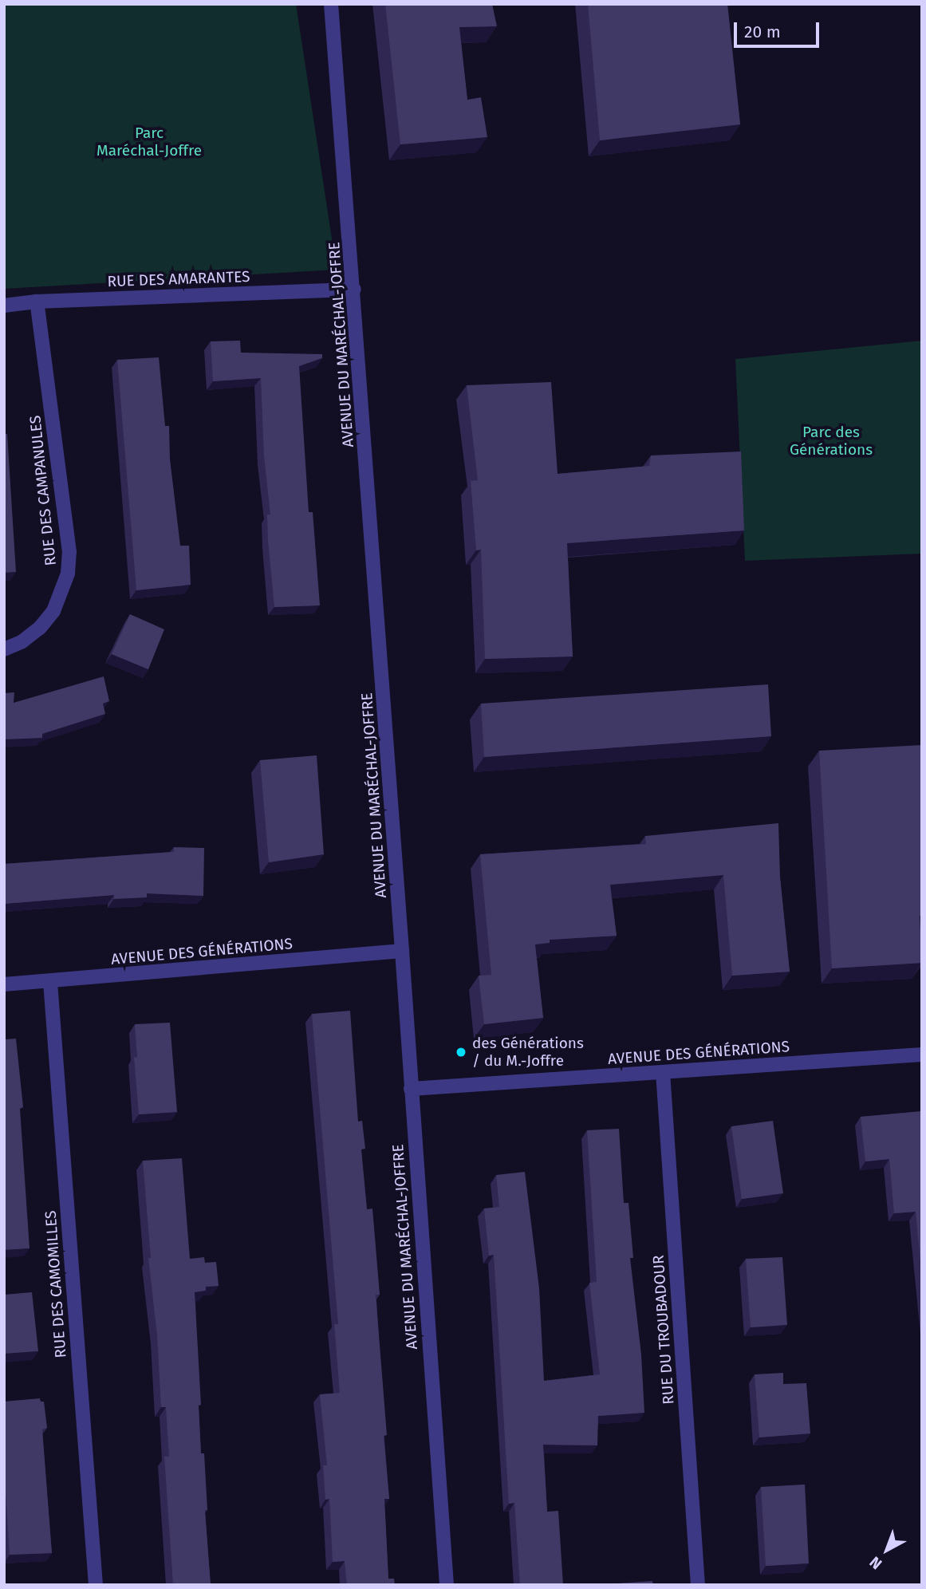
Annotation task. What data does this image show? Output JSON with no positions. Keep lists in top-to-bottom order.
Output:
{
  "streets": {
    "street": [
      "RUE DES AMARANTES",
      "AVENUE DU MARÉCHAL-JOFFRE",
      "RUE DES CAMPANULES",
      "AVENUE DES GÉNÉRATIONS",
      "RUE DES CAMOMILLES",
      "RUE DU TROUBADOUR"
    ]
  },
  "crossings": [
    ["RUE DES AMARANTES", "AVENUE DU MARÉCHAL-JOFFRE"],
    ["RUE DES AMARANTES", "RUE DES CAMPANULES"],
    ["AVENUE DU MARÉCHAL-JOFFRE", "AVENUE DES GÉNÉRATIONS"],
    ["AVENUE DES GÉNÉRATIONS", "RUE DES CAMOMILLES"],
    ["AVENUE DES GÉNÉRATIONS", "RUE DU TROUBADOUR"]
  ],
  "parks": ["Parc Maréchal-Joffre", "Parc des Générations"],
  "places": ["des Générations / du M.-Joffre"],
  "scale_bar": "20 m",
  "north": "bottom left"
}
